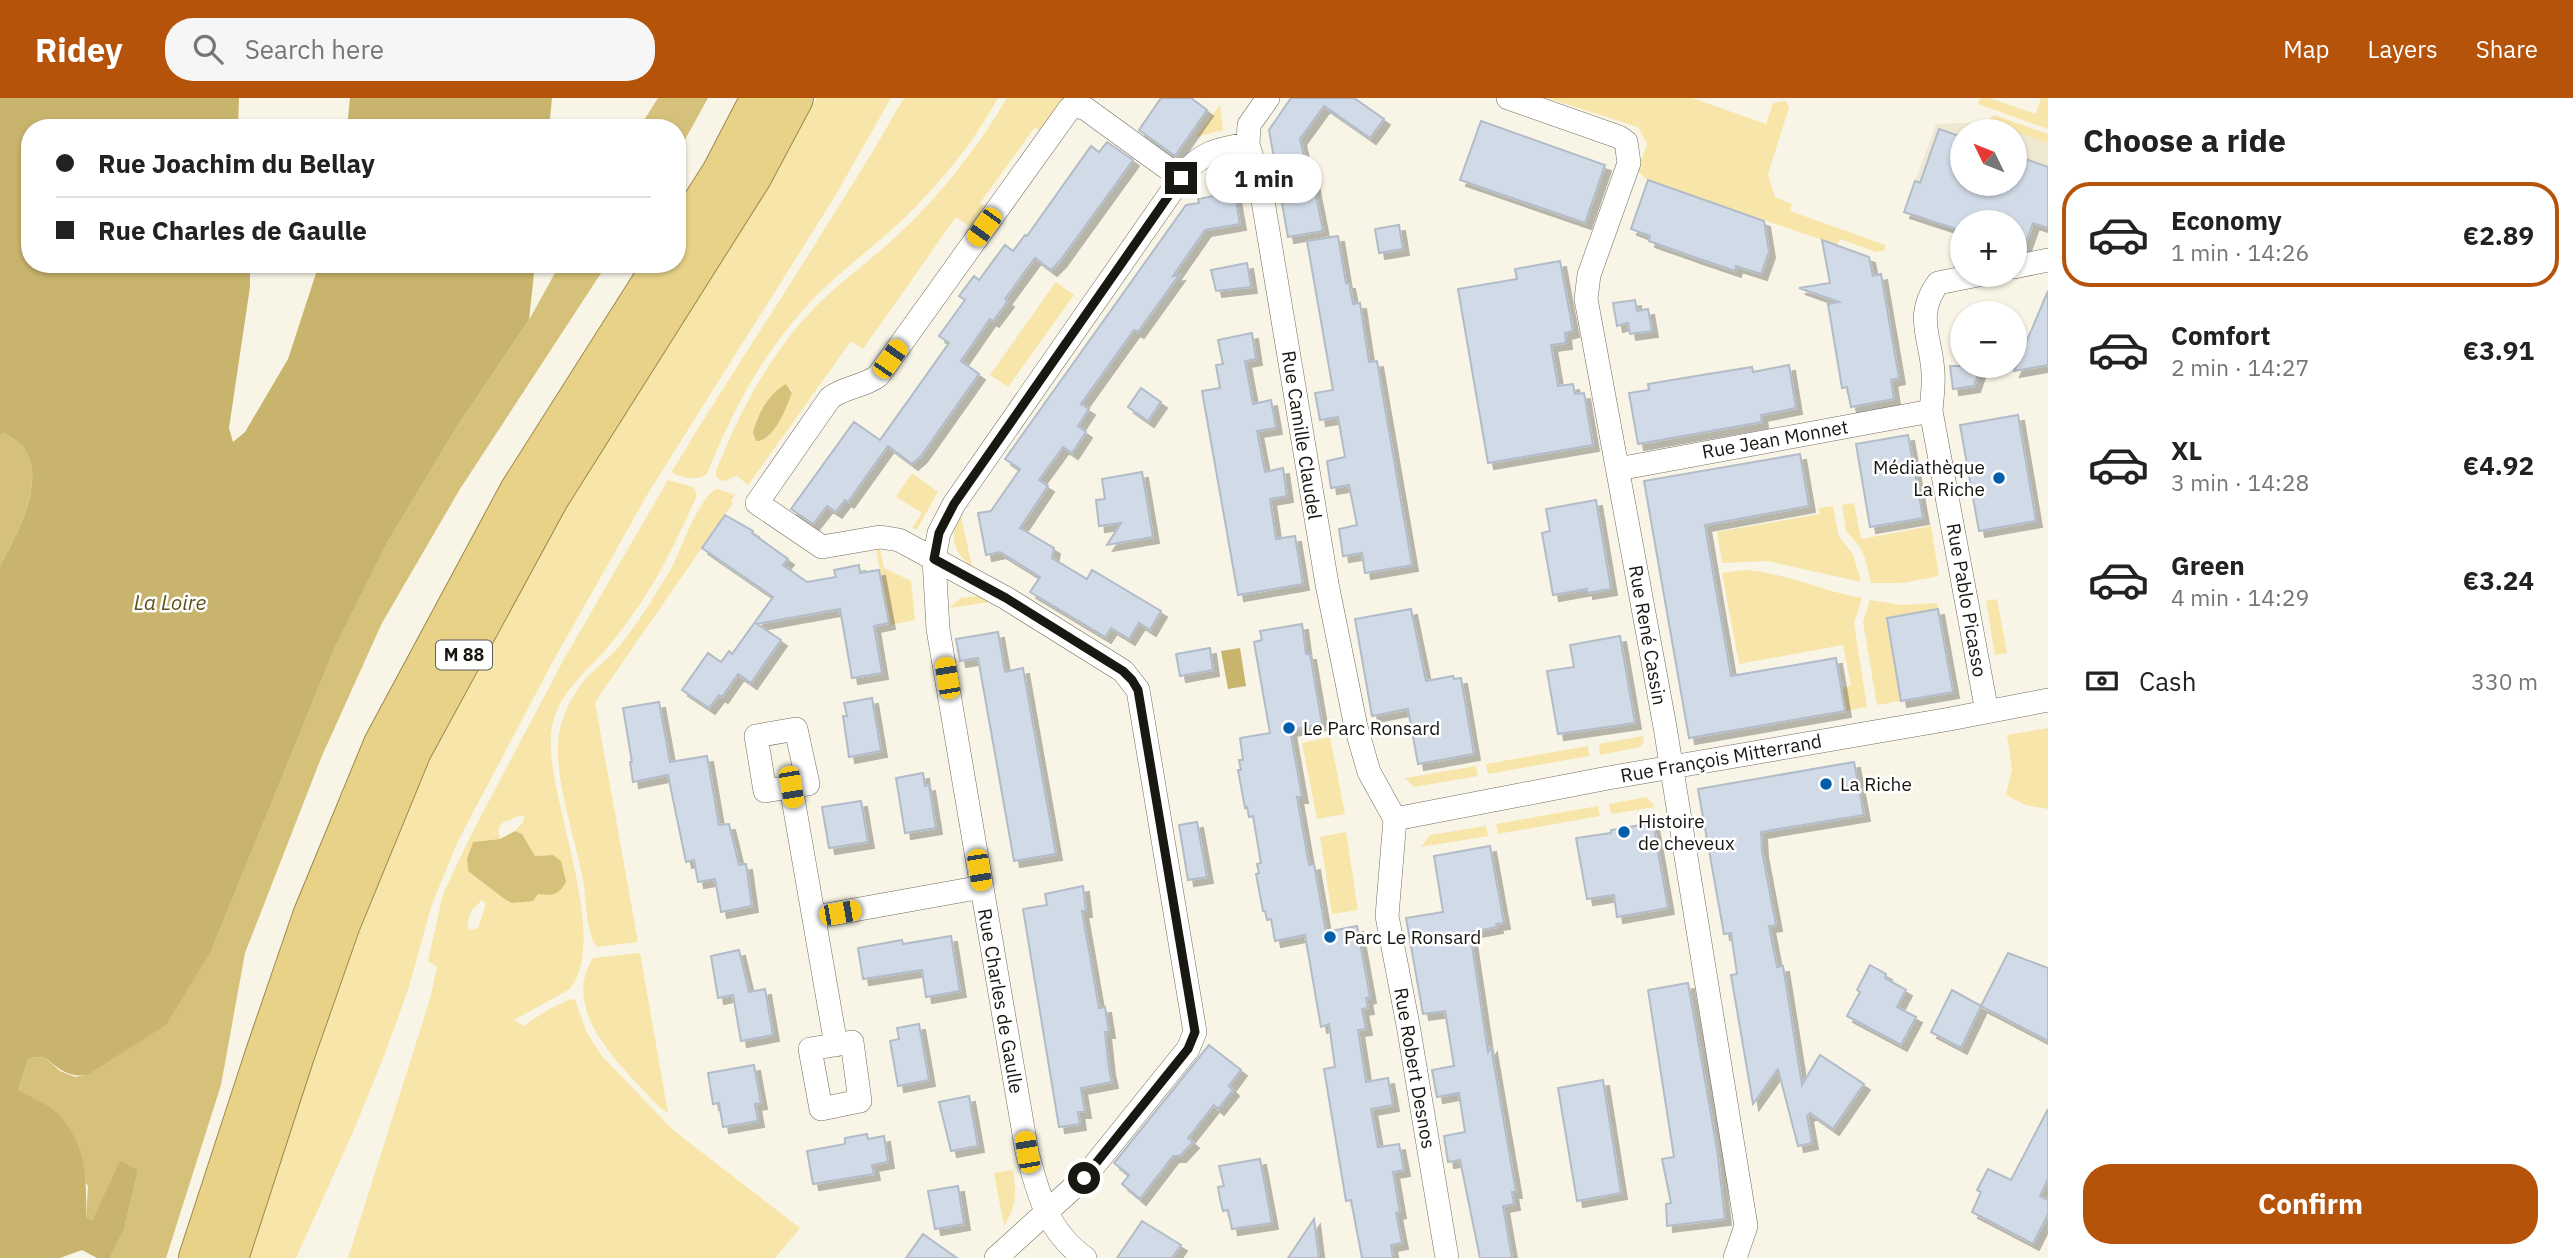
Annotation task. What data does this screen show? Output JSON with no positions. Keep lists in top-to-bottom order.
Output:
{
  "streets": {
    "highway": ["M 88"],
    "street": [
      "Rue Camille Claudel",
      "Rue Jean Monnet",
      "Rue Pablo Picasso",
      "Rue René Cassin",
      "Rue François Mitterrand",
      "Rue Charles de Gaulle",
      "Rue Robert Desnos"
    ]
  },
  "crossings": [
    ["Rue Camille Claudel", "Rue François Mitterrand"],
    ["Rue Camille Claudel", "Rue Charles de Gaulle"],
    ["Rue Camille Claudel", "Rue Robert Desnos"],
    ["Rue Jean Monnet", "Rue Pablo Picasso"],
    ["Rue Jean Monnet", "Rue René Cassin"],
    ["Rue Pablo Picasso", "Rue François Mitterrand"],
    ["Rue René Cassin", "Rue François Mitterrand"],
    ["Rue François Mitterrand", "Rue Robert Desnos"]
  ],
  "water": ["La Loire"],
  "places": [
    "Médiathèque La Riche",
    "Le Parc Ronsard",
    "La Riche",
    "Histoire de cheveux",
    "Parc Le Ronsard"
  ],
  "north": "top left",
  "page": {
    "header": "Ridey",
    "search": "Search here",
    "nav": ["Map", "Layers", "Share"],
    "heading": "Choose a ride",
    "map_buttons": ["+", "−"],
    "banner": ["Rue Joachim du Bellay", "Rue Charles de Gaulle"],
    "bubble": "1 min",
    "list": [
      {
        "name": "Economy",
        "note": "1 min · 14:26",
        "value": "€2.89"
      },
      {
        "name": "Comfort",
        "note": "2 min · 14:27",
        "value": "€3.91"
      },
      {
        "name": "XL",
        "note": "3 min · 14:28",
        "value": "€4.92"
      },
      {
        "name": "Green",
        "note": "4 min · 14:29",
        "value": "€3.24"
      }
    ],
    "pay": ["Cash", "330 m"],
    "buttons": "Confirm"
  }
}
